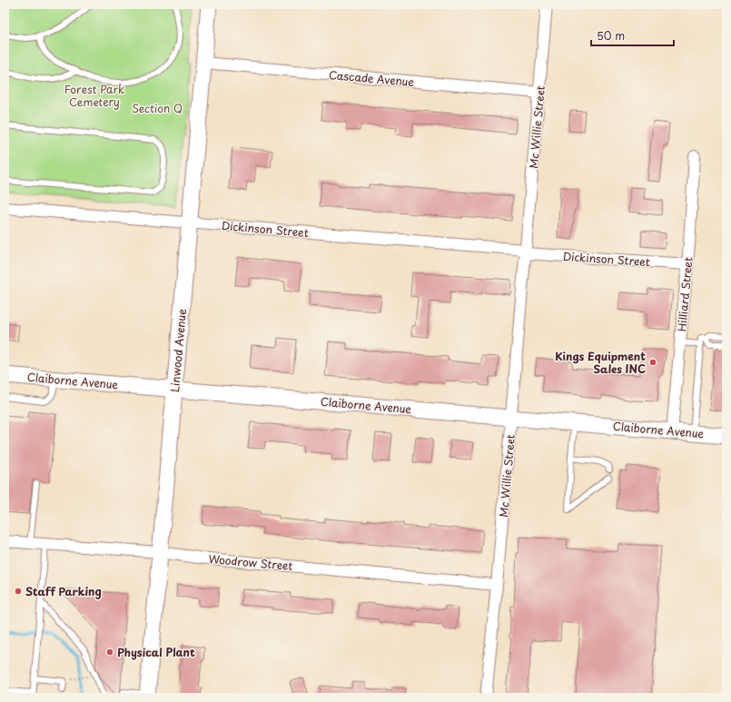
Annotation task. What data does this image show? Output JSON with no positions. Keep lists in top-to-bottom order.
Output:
{
  "streets": {
    "street": [
      "Cascade Avenue",
      "Mc Willie Street",
      "Dickinson Street",
      "Hilliard Street",
      "Linwood Avenue",
      "Claiborne Avenue",
      "Woodrow Street"
    ]
  },
  "crossings": [
    ["Cascade Avenue", "Mc Willie Street"],
    ["Cascade Avenue", "Linwood Avenue"],
    ["Mc Willie Street", "Dickinson Street"],
    ["Mc Willie Street", "Claiborne Avenue"],
    ["Mc Willie Street", "Woodrow Street"],
    ["Dickinson Street", "Hilliard Street"],
    ["Dickinson Street", "Linwood Avenue"],
    ["Hilliard Street", "Claiborne Avenue"],
    ["Linwood Avenue", "Claiborne Avenue"],
    ["Linwood Avenue", "Woodrow Street"]
  ],
  "parks": ["Forest Park Cemetery", "Section Q"],
  "places": ["Kings Equipment Sales INC", "Staff Parking", "Physical Plant"],
  "scale_bar": "50 m"
}
